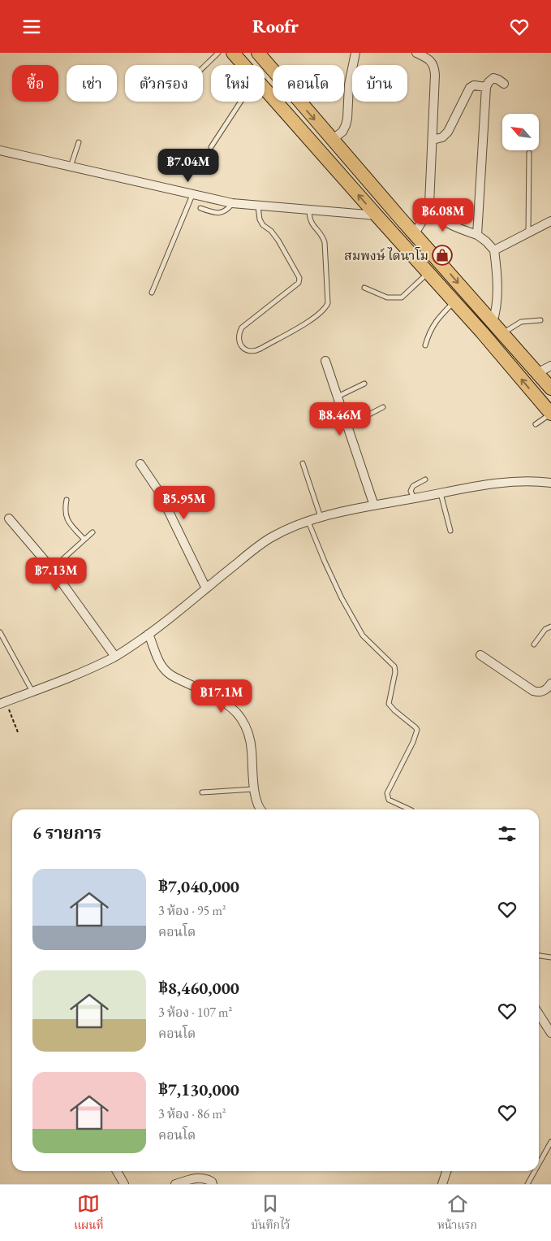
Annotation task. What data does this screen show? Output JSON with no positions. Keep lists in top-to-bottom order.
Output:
{
  "places": {
    "shop": ["สมพงษ์ ไดนาโม"]
  },
  "north": "top left",
  "page": {
    "header": "Roofr",
    "chip": [
      "ซื้อ",
      "เช่า",
      "ตัวกรอง",
      "ใหม่",
      "คอนโด",
      "บ้าน"
    ],
    "price": [
      "฿7.04M",
      "฿6.08M",
      "฿8.46M",
      "฿5.95M",
      "฿7.13M",
      "฿17.1M"
    ],
    "heading": "6 รายการ",
    "list": [
      {
        "name": "฿7,040,000",
        "note": "3 ห้อง · 95 m² · คอนโด"
      },
      {
        "name": "฿8,460,000",
        "note": "3 ห้อง · 107 m² · คอนโด"
      },
      {
        "name": "฿7,130,000",
        "note": "3 ห้อง · 86 m² · คอนโด"
      }
    ],
    "tabs": ["แผนที่", "บันทึกไว้", "หน้าแรก"]
  }
}
